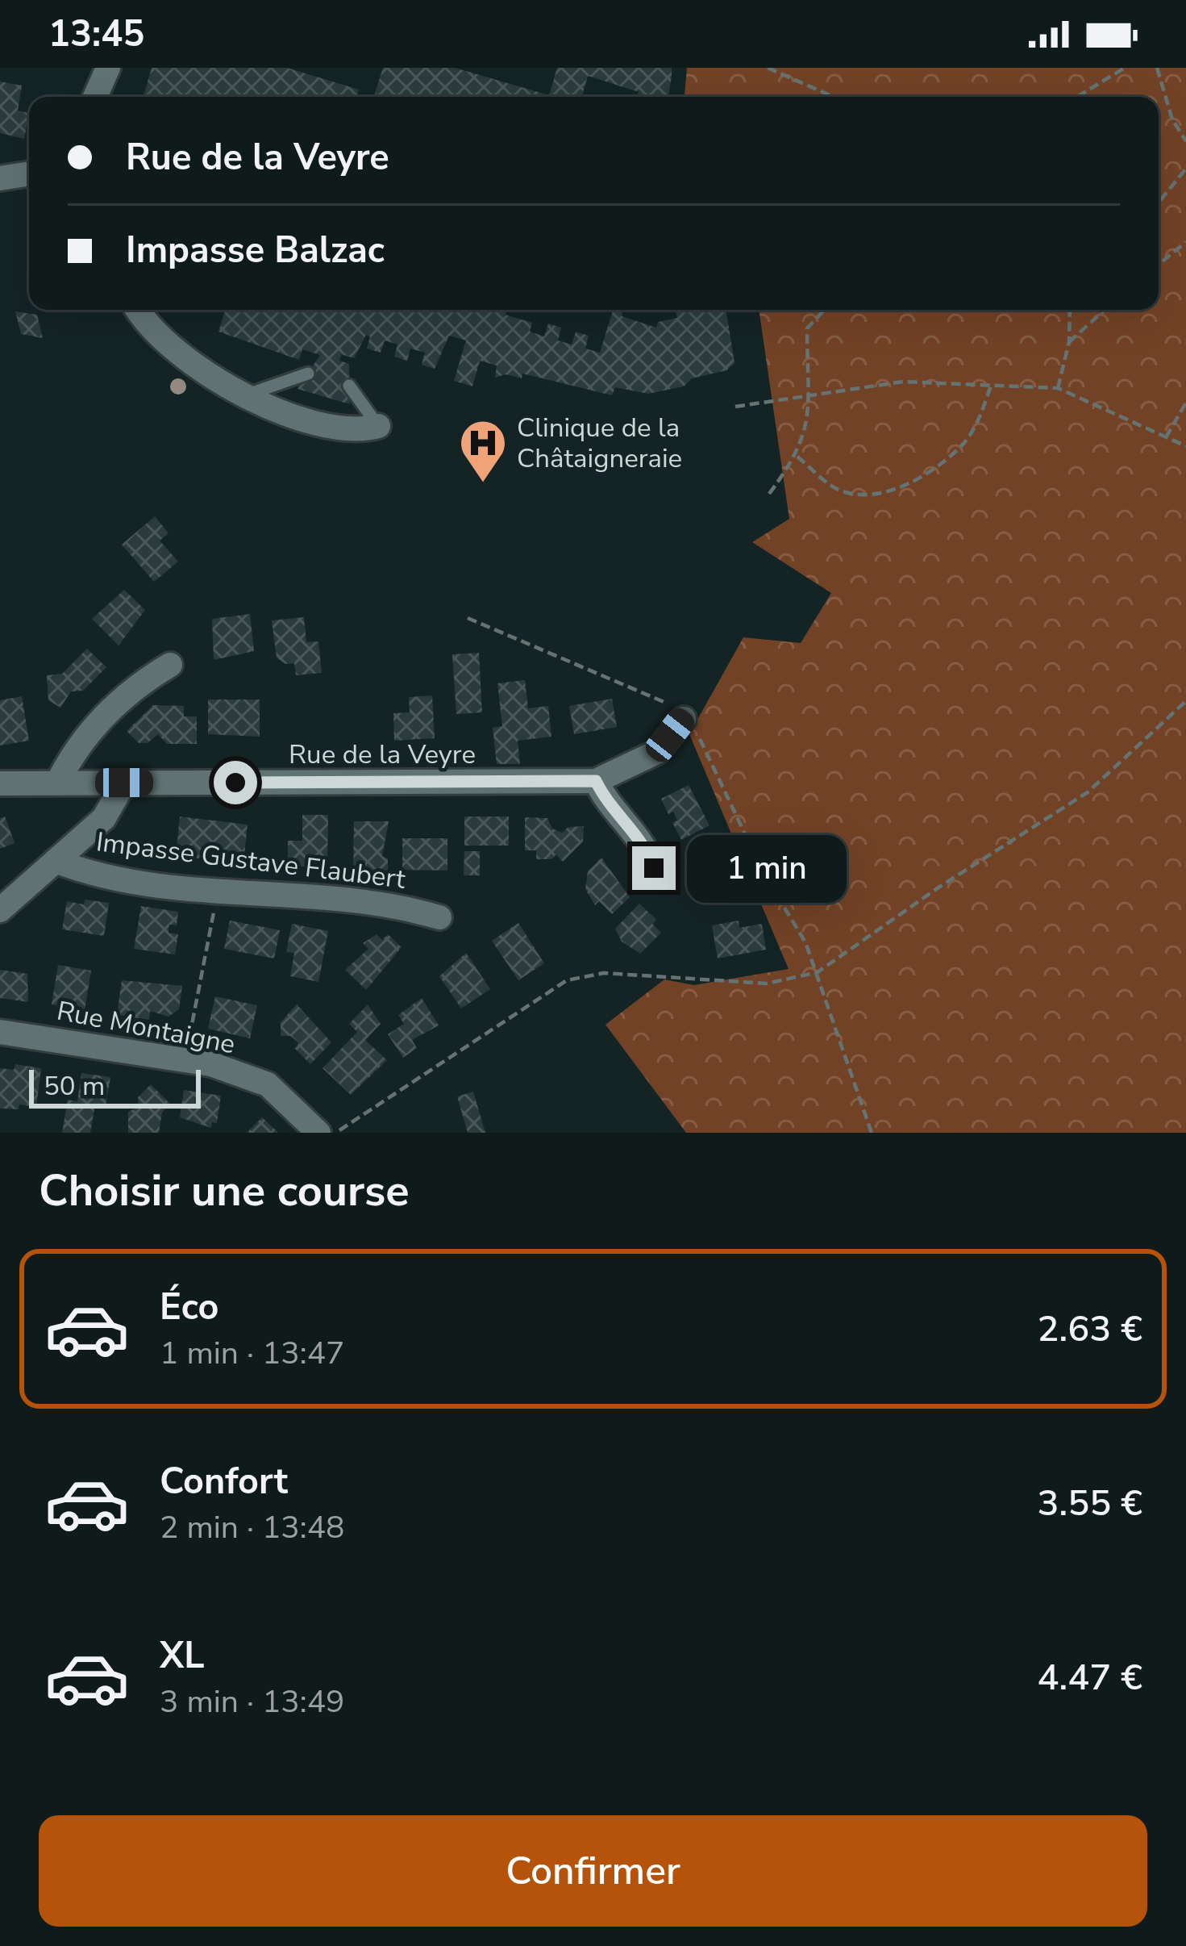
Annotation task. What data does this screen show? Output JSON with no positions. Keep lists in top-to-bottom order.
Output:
{
  "streets": {
    "street": ["Rue de la Veyre", "Impasse Gustave Flaubert", "Rue Montaigne"]
  },
  "places": {
    "hospital": ["Clinique de la Châtaigneraie"]
  },
  "scale_bar": "50 m",
  "page": {
    "status": "13:45",
    "banner": ["Rue de la Veyre", "Impasse Balzac"],
    "bubble": "1 min",
    "scale": "50 m",
    "heading": "Choisir une course",
    "list": [
      {
        "name": "Éco",
        "note": "1 min · 13:47",
        "value": "2.63 €"
      },
      {
        "name": "Confort",
        "note": "2 min · 13:48",
        "value": "3.55 €"
      },
      {
        "name": "XL",
        "note": "3 min · 13:49",
        "value": "4.47 €"
      }
    ],
    "buttons": "Confirmer"
  }
}
